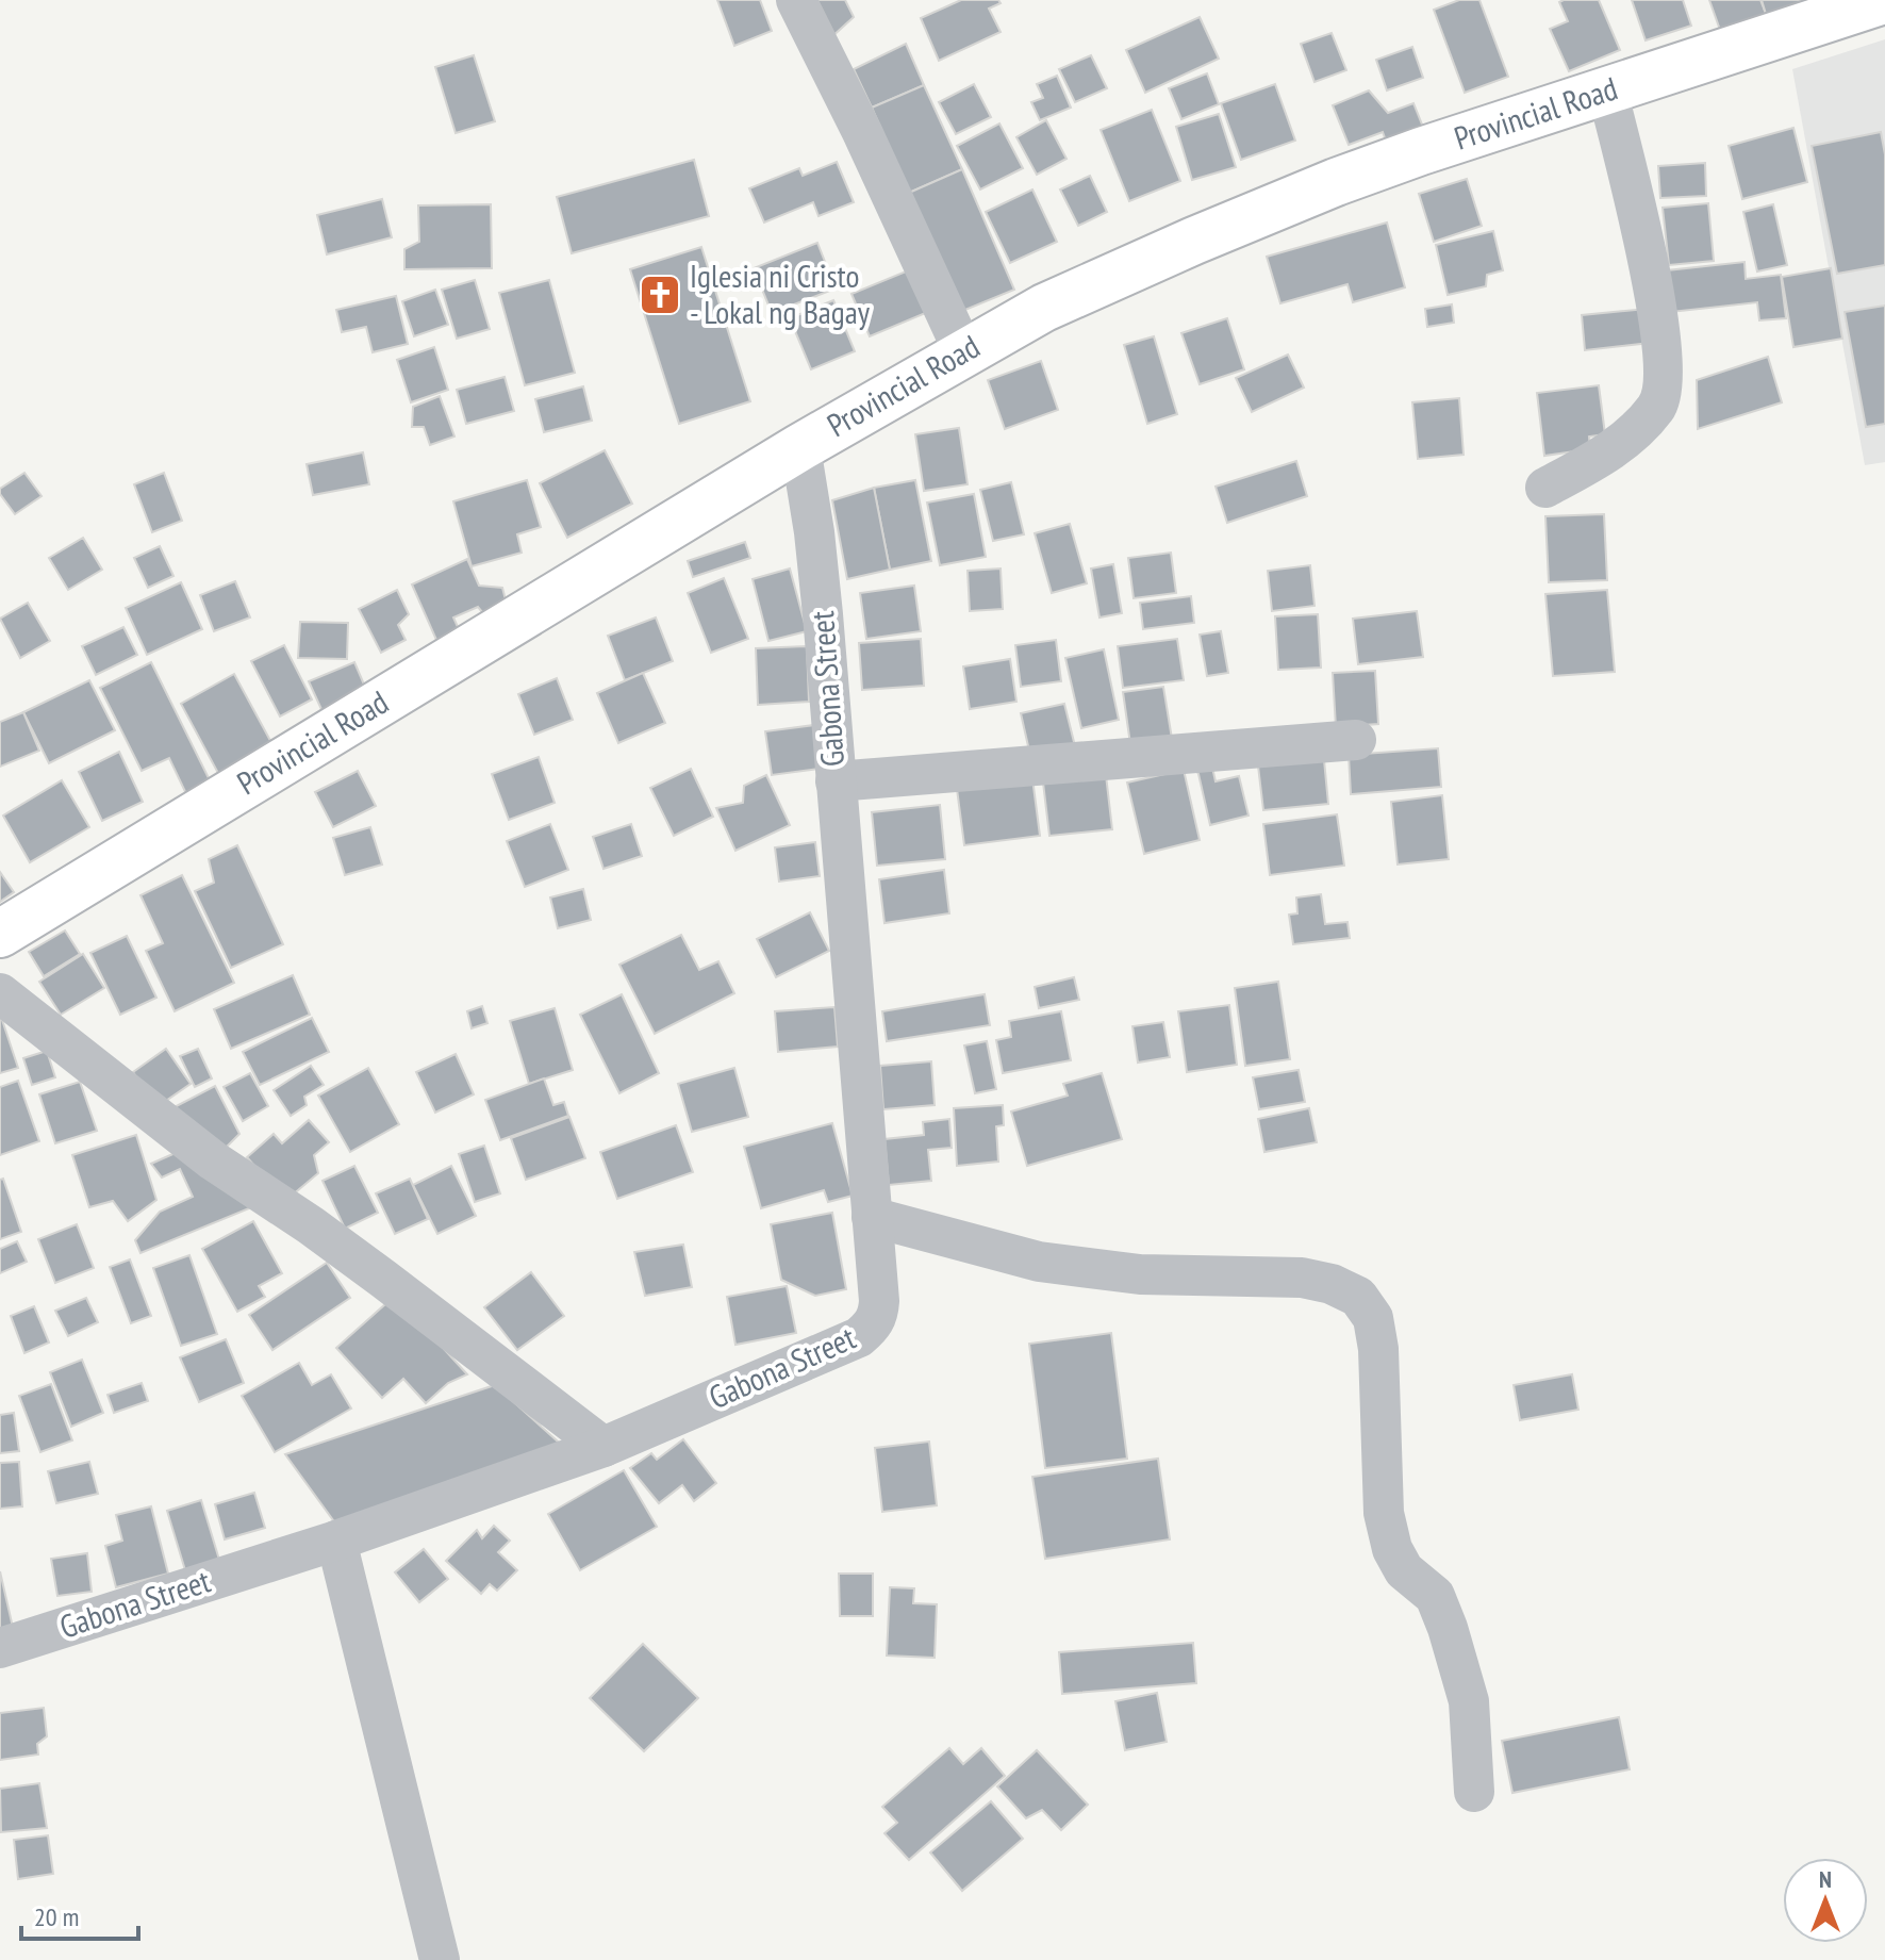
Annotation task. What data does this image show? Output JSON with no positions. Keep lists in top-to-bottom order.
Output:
{
  "streets": {
    "main road": ["Provincial Road"],
    "street": ["Gabona Street"]
  },
  "crossings": [
    ["Provincial Road", "Gabona Street"]
  ],
  "places": {
    "church": ["Iglesia ni Cristo - Lokal ng Bagay"]
  },
  "scale_bar": "20 m",
  "north": "top"
}
